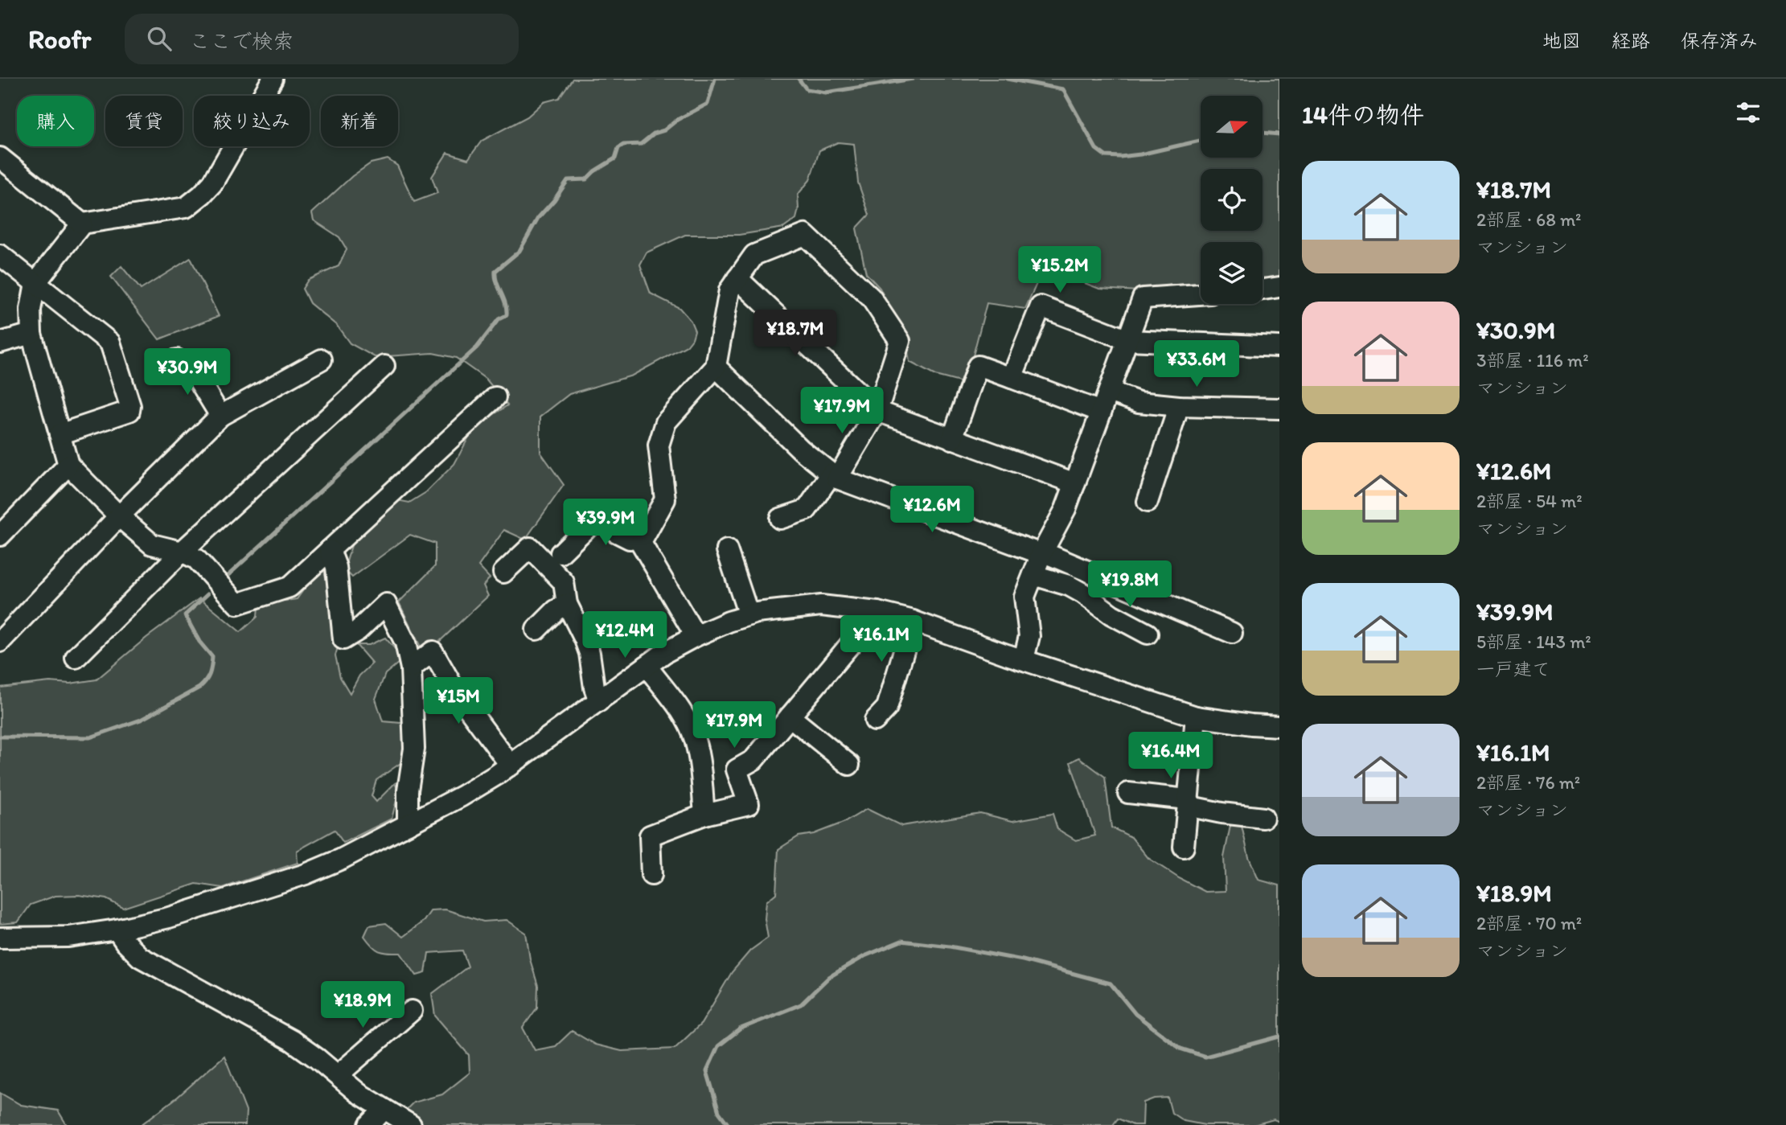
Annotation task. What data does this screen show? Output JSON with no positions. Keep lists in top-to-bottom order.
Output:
{
  "north": "right",
  "page": {
    "header": "Roofr",
    "search": "ここで検索",
    "nav": ["地図", "経路", "保存済み"],
    "heading": "14件の物件",
    "chip": [
      "購入",
      "賃貸",
      "絞り込み",
      "新着"
    ],
    "list": [
      {
        "name": "¥18.7M",
        "note": "2部屋 · 68 m² · マンション"
      },
      {
        "name": "¥30.9M",
        "note": "3部屋 · 116 m² · マンション"
      },
      {
        "name": "¥12.6M",
        "note": "2部屋 · 54 m² · マンション"
      },
      {
        "name": "¥39.9M",
        "note": "5部屋 · 143 m² · 一戸建て"
      },
      {
        "name": "¥16.1M",
        "note": "2部屋 · 76 m² · マンション"
      },
      {
        "name": "¥18.9M",
        "note": "2部屋 · 70 m² · マンション"
      }
    ],
    "price": [
      "¥15.2M",
      "¥18.7M",
      "¥33.6M",
      "¥30.9M",
      "¥17.9M",
      "¥12.6M",
      "¥39.9M",
      "¥19.8M",
      "¥12.4M",
      "¥16.1M",
      "¥15M",
      "¥17.9M",
      "¥16.4M",
      "¥18.9M"
    ]
  }
}
